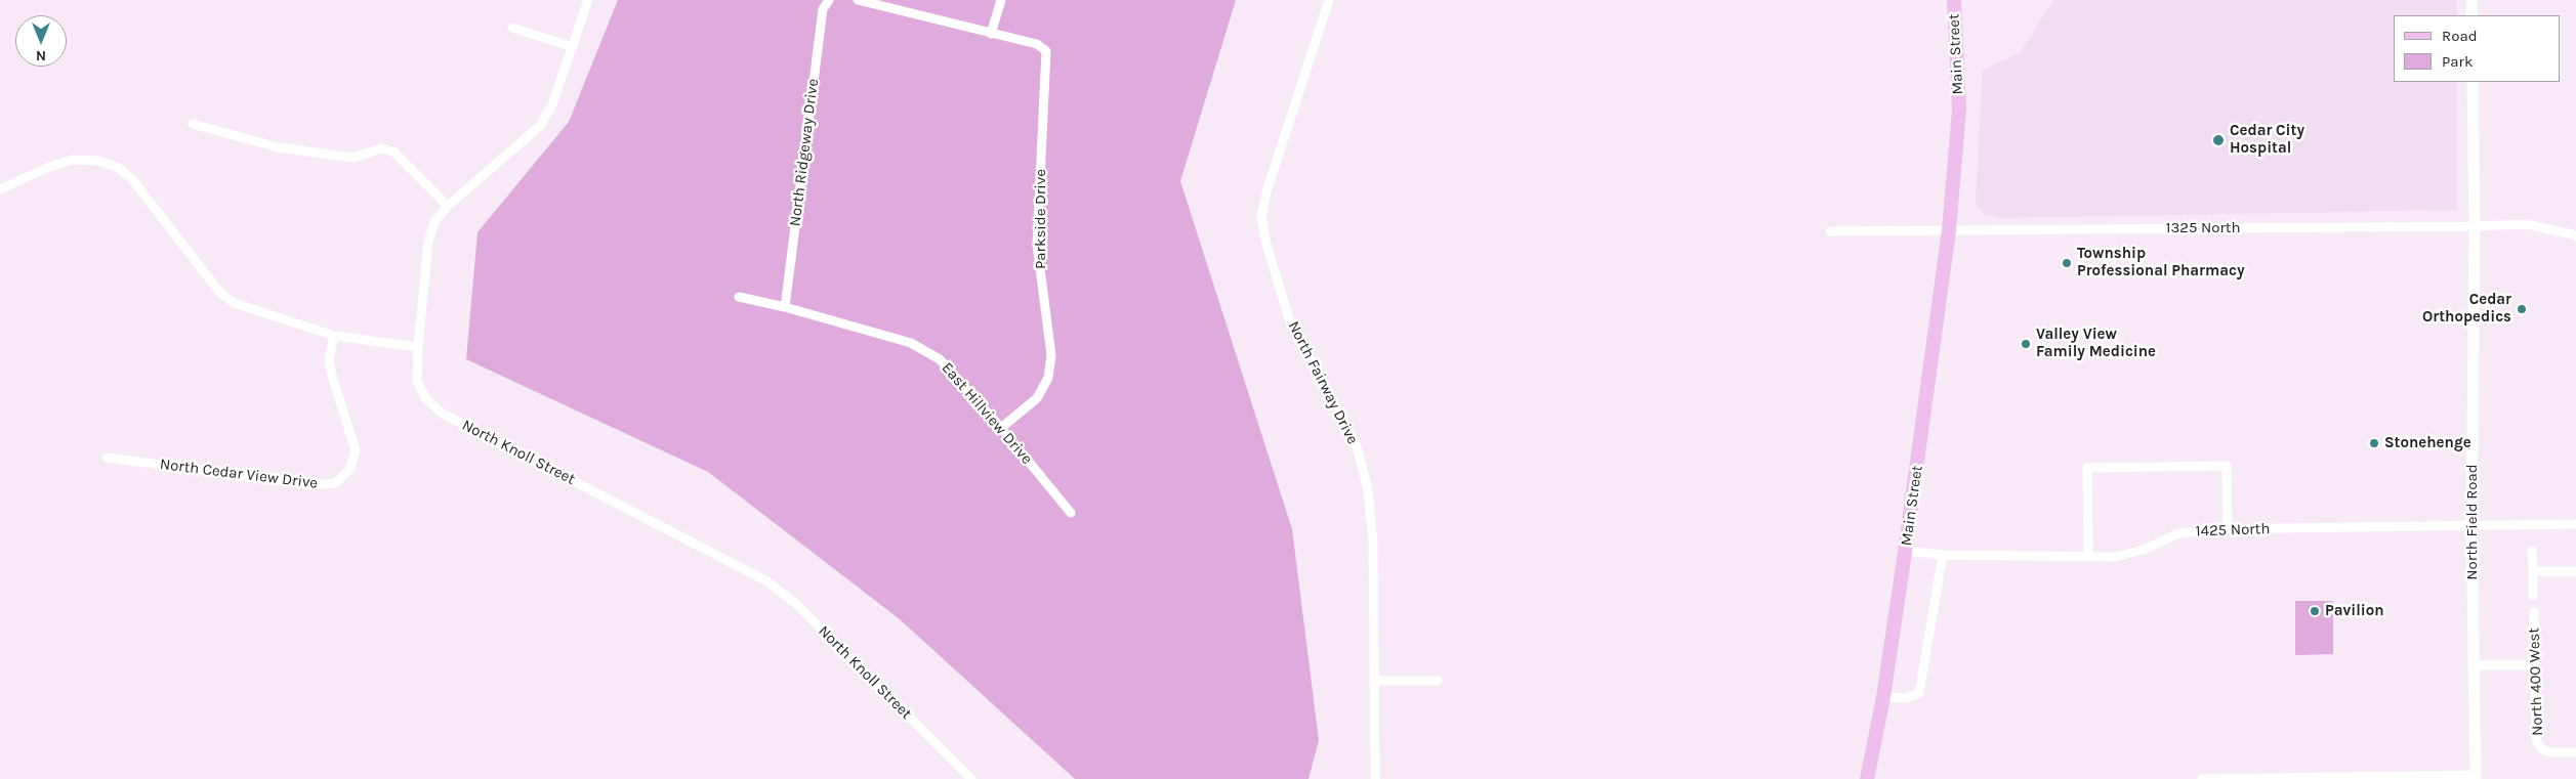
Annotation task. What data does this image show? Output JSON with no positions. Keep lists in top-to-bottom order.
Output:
{
  "streets": {
    "main road": ["Main Street"],
    "street": [
      "North Ridgeway Drive",
      "Parkside Drive",
      "1325 North",
      "North Fairway Drive",
      "East Hillview Drive",
      "North Knoll Street",
      "North Cedar View Drive",
      "North Field Road",
      "1425 North",
      "North 400 West"
    ]
  },
  "crossings": [
    ["Main Street", "1325 North"],
    ["Main Street", "1425 North"],
    ["North Ridgeway Drive", "East Hillview Drive"],
    ["Parkside Drive", "East Hillview Drive"],
    ["1325 North", "North Field Road"],
    ["North Field Road", "1425 North"]
  ],
  "places": [
    "Cedar City Hospital",
    "Township Professional Pharmacy",
    "Cedar Orthopedics",
    "Valley View Family Medicine",
    "Stonehenge",
    "Pavilion"
  ],
  "legend": ["Road", "Park"],
  "north": "bottom"
}
